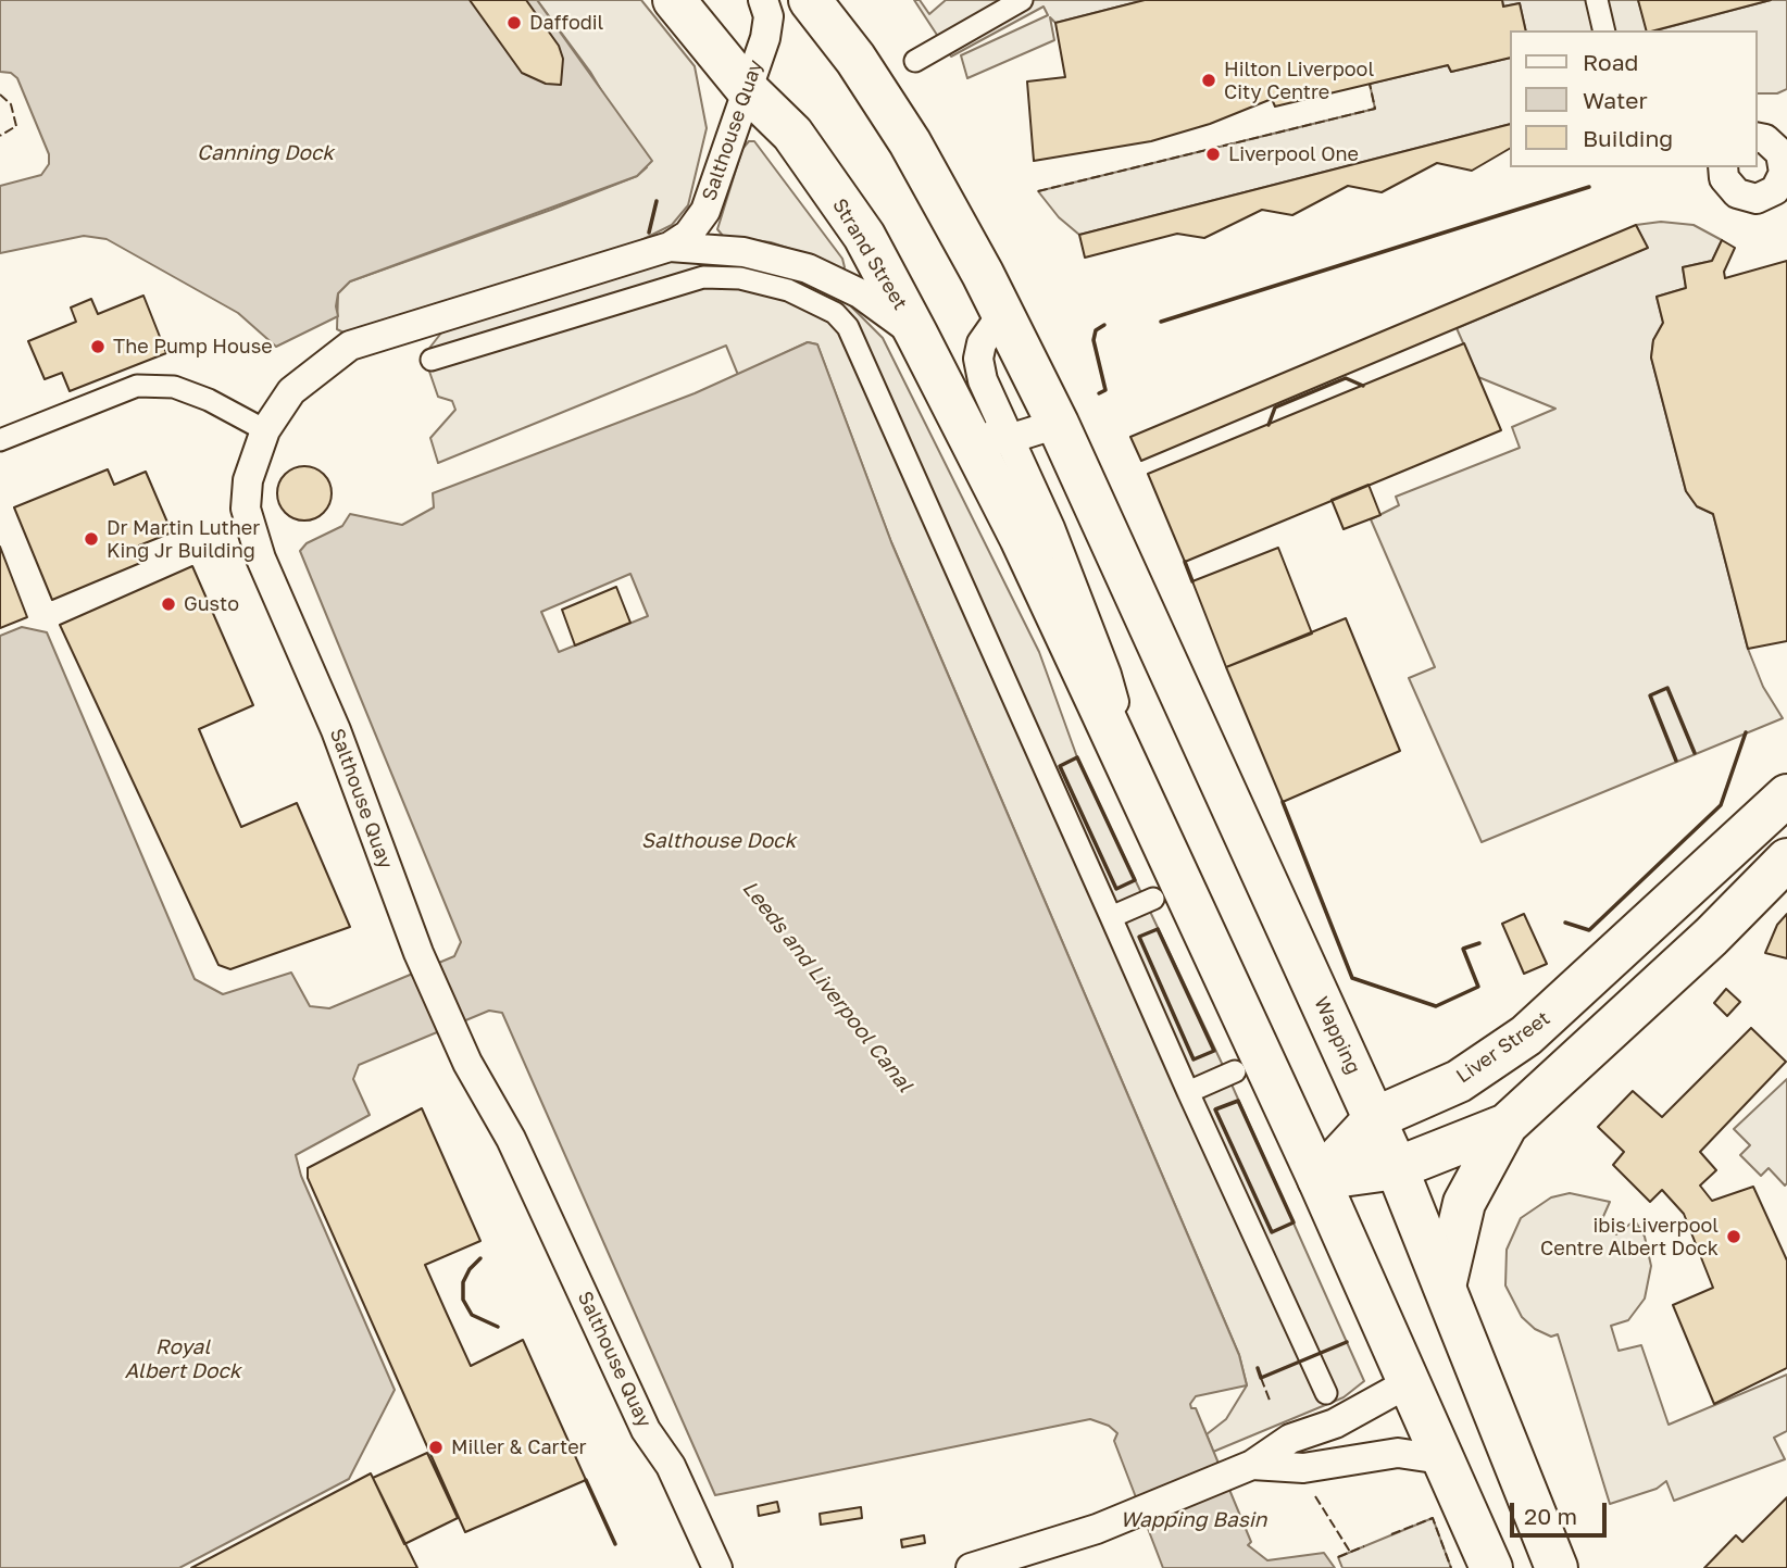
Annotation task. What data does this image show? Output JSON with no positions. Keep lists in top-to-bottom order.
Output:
{
  "streets": {
    "main road": ["Strand Street", "Wapping", "Liver Street"],
    "street": ["Salthouse Quay"]
  },
  "crossings": [
    ["Salthouse Quay", "Strand Street"],
    ["Wapping", "Liver Street"]
  ],
  "water": [
    "Canning Dock",
    "Salthouse Dock",
    "Leeds and Liverpool Canal",
    "Royal Albert Dock",
    "Wapping Basin"
  ],
  "places": [
    "Daffodil",
    "Hilton Liverpool City Centre",
    "Liverpool One",
    "The Pump House",
    "Dr Martin Luther King Jr Building",
    "Gusto",
    "ibis Liverpool Centre Albert Dock",
    "Miller & Carter"
  ],
  "legend": ["Road", "Water", "Building"],
  "scale_bar": "20 m"
}
